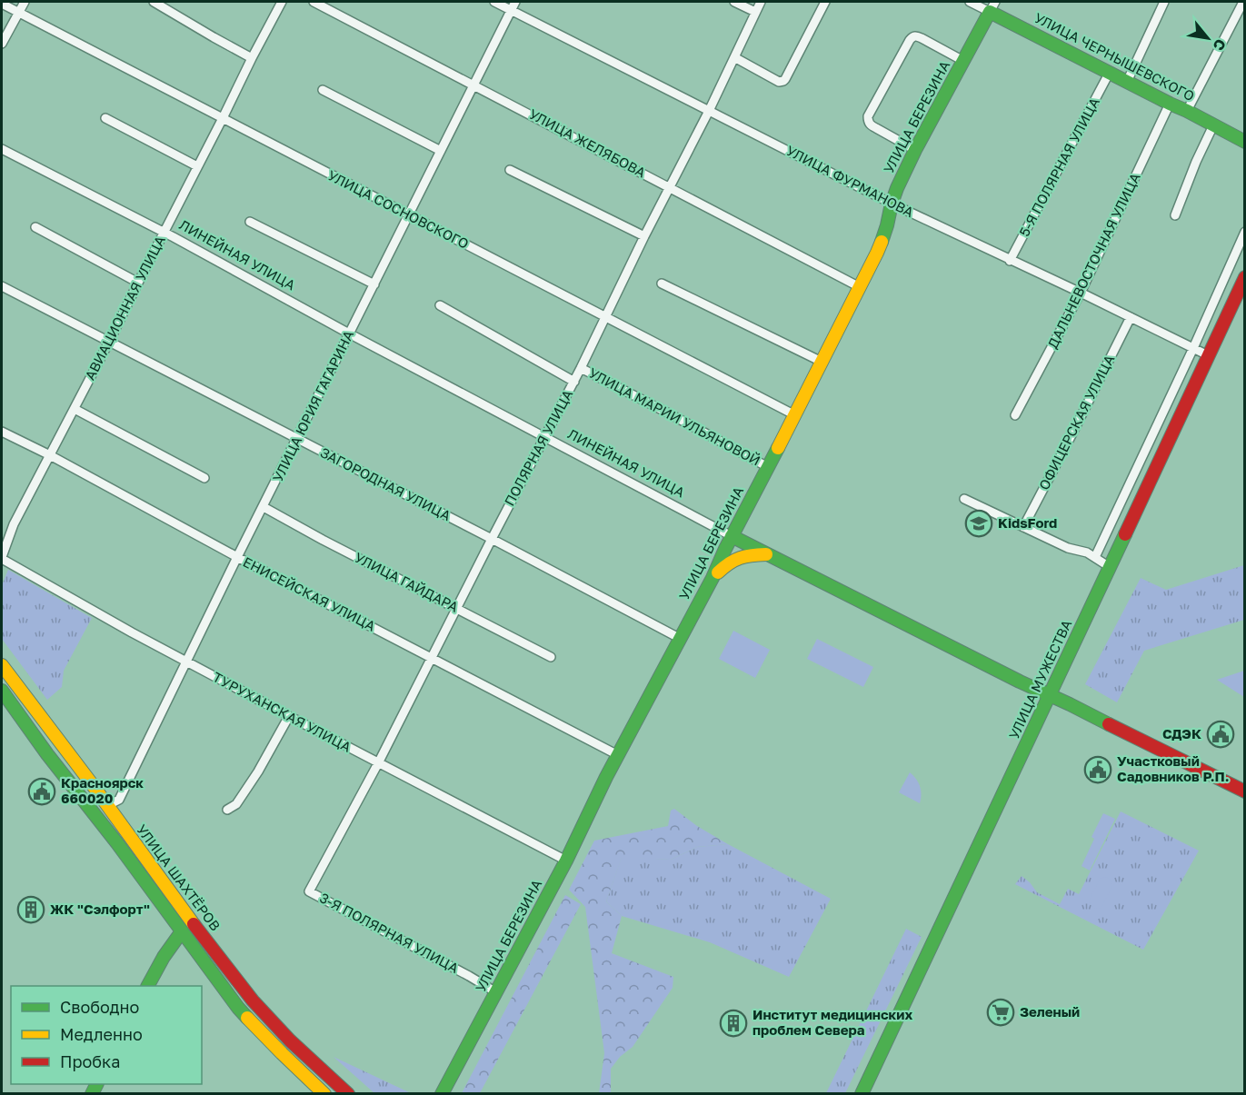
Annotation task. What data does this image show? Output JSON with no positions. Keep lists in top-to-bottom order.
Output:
{
  "streets": {
    "street": [
      "УЛИЦА ЧЕРНЫШЕВСКОГО",
      "УЛИЦА БЕРЕЗИНА",
      "УЛИЦА ЖЕЛЯБОВА",
      "5-Я ПОЛЯРНАЯ УЛИЦА",
      "УЛИЦА ФУРМАНОВА",
      "УЛИЦА СОСНОВСКОГО",
      "ЛИНЕЙНАЯ УЛИЦА",
      "ДАЛЬНЕВОСТОЧНАЯ УЛИЦА",
      "АВИАЦИОННАЯ УЛИЦА",
      "УЛИЦА ЮРИЯ ГАГАРИНА",
      "УЛИЦА МАРИИ УЛЬЯНОВОЙ",
      "ОФИЦЕРСКАЯ УЛИЦА",
      "ПОЛЯРНАЯ УЛИЦА",
      "ЗАГОРОДНАЯ УЛИЦА",
      "УЛИЦА ГАЙДАРА",
      "ЕНИСЕЙСКАЯ УЛИЦА",
      "УЛИЦА МУЖЕСТВА",
      "ТУРУХАНСКАЯ УЛИЦА",
      "УЛИЦА ШАХТЁРОВ",
      "3-Я ПОЛЯРНАЯ УЛИЦА"
    ]
  },
  "crossings": [
    ["УЛИЦА ЧЕРНЫШЕВСКОГО", "УЛИЦА БЕРЕЗИНА"],
    ["УЛИЦА ЧЕРНЫШЕВСКОГО", "5-Я ПОЛЯРНАЯ УЛИЦА"],
    ["УЛИЦА ЧЕРНЫШЕВСКОГО", "ДАЛЬНЕВОСТОЧНАЯ УЛИЦА"],
    ["УЛИЦА БЕРЕЗИНА", "УЛИЦА ЖЕЛЯБОВА"],
    ["УЛИЦА БЕРЕЗИНА", "УЛИЦА ФУРМАНОВА"],
    ["УЛИЦА БЕРЕЗИНА", "УЛИЦА СОСНОВСКОГО"],
    ["УЛИЦА БЕРЕЗИНА", "ЛИНЕЙНАЯ УЛИЦА"],
    ["УЛИЦА БЕРЕЗИНА", "УЛИЦА МАРИИ УЛЬЯНОВОЙ"],
    ["УЛИЦА БЕРЕЗИНА", "ЗАГОРОДНАЯ УЛИЦА"],
    ["УЛИЦА БЕРЕЗИНА", "ЕНИСЕЙСКАЯ УЛИЦА"],
    ["УЛИЦА БЕРЕЗИНА", "ТУРУХАНСКАЯ УЛИЦА"],
    ["УЛИЦА БЕРЕЗИНА", "3-Я ПОЛЯРНАЯ УЛИЦА"],
    ["УЛИЦА ЖЕЛЯБОВА", "УЛИЦА ЮРИЯ ГАГАРИНА"],
    ["УЛИЦА ЖЕЛЯБОВА", "ПОЛЯРНАЯ УЛИЦА"],
    ["5-Я ПОЛЯРНАЯ УЛИЦА", "УЛИЦА ФУРМАНОВА"],
    ["УЛИЦА ФУРМАНОВА", "ДАЛЬНЕВОСТОЧНАЯ УЛИЦА"],
    ["УЛИЦА ФУРМАНОВА", "УЛИЦА ЮРИЯ ГАГАРИНА"],
    ["УЛИЦА ФУРМАНОВА", "ОФИЦЕРСКАЯ УЛИЦА"],
    ["УЛИЦА ФУРМАНОВА", "ПОЛЯРНАЯ УЛИЦА"],
    ["УЛИЦА ФУРМАНОВА", "УЛИЦА МУЖЕСТВА"],
    ["УЛИЦА СОСНОВСКОГО", "АВИАЦИОННАЯ УЛИЦА"],
    ["УЛИЦА СОСНОВСКОГО", "УЛИЦА ЮРИЯ ГАГАРИНА"],
    ["УЛИЦА СОСНОВСКОГО", "ПОЛЯРНАЯ УЛИЦА"],
    ["ЛИНЕЙНАЯ УЛИЦА", "АВИАЦИОННАЯ УЛИЦА"],
    ["ЛИНЕЙНАЯ УЛИЦА", "УЛИЦА ЮРИЯ ГАГАРИНА"],
    ["ЛИНЕЙНАЯ УЛИЦА", "ПОЛЯРНАЯ УЛИЦА"],
    ["ЛИНЕЙНАЯ УЛИЦА", "УЛИЦА МУЖЕСТВА"],
    ["АВИАЦИОННАЯ УЛИЦА", "ЗАГОРОДНАЯ УЛИЦА"],
    ["АВИАЦИОННАЯ УЛИЦА", "ЕНИСЕЙСКАЯ УЛИЦА"],
    ["АВИАЦИОННАЯ УЛИЦА", "ТУРУХАНСКАЯ УЛИЦА"],
    ["УЛИЦА ЮРИЯ ГАГАРИНА", "ЗАГОРОДНАЯ УЛИЦА"],
    ["УЛИЦА ЮРИЯ ГАГАРИНА", "УЛИЦА ГАЙДАРА"],
    ["УЛИЦА ЮРИЯ ГАГАРИНА", "ЕНИСЕЙСКАЯ УЛИЦА"],
    ["УЛИЦА ЮРИЯ ГАГАРИНА", "ТУРУХАНСКАЯ УЛИЦА"],
    ["УЛИЦА ЮРИЯ ГАГАРИНА", "УЛИЦА ШАХТЁРОВ"],
    ["УЛИЦА МАРИИ УЛЬЯНОВОЙ", "ПОЛЯРНАЯ УЛИЦА"],
    ["ПОЛЯРНАЯ УЛИЦА", "ЗАГОРОДНАЯ УЛИЦА"],
    ["ПОЛЯРНАЯ УЛИЦА", "УЛИЦА ГАЙДАРА"],
    ["ПОЛЯРНАЯ УЛИЦА", "ЕНИСЕЙСКАЯ УЛИЦА"],
    ["ПОЛЯРНАЯ УЛИЦА", "ТУРУХАНСКАЯ УЛИЦА"],
    ["ПОЛЯРНАЯ УЛИЦА", "3-Я ПОЛЯРНАЯ УЛИЦА"]
  ],
  "places": {
    "school or university": ["KidsFord"],
    "public building": ["СДЭК", "Участковый Садовников Р.П.", "Красноярск 660020"],
    "building": ["ЖК \"Сэлфорт\"", "Институт медицинских проблем Севера"],
    "supermarket": ["Зеленый"]
  },
  "legend": ["Свободно", "Медленно", "Пробка"],
  "north": "bottom right"
}
